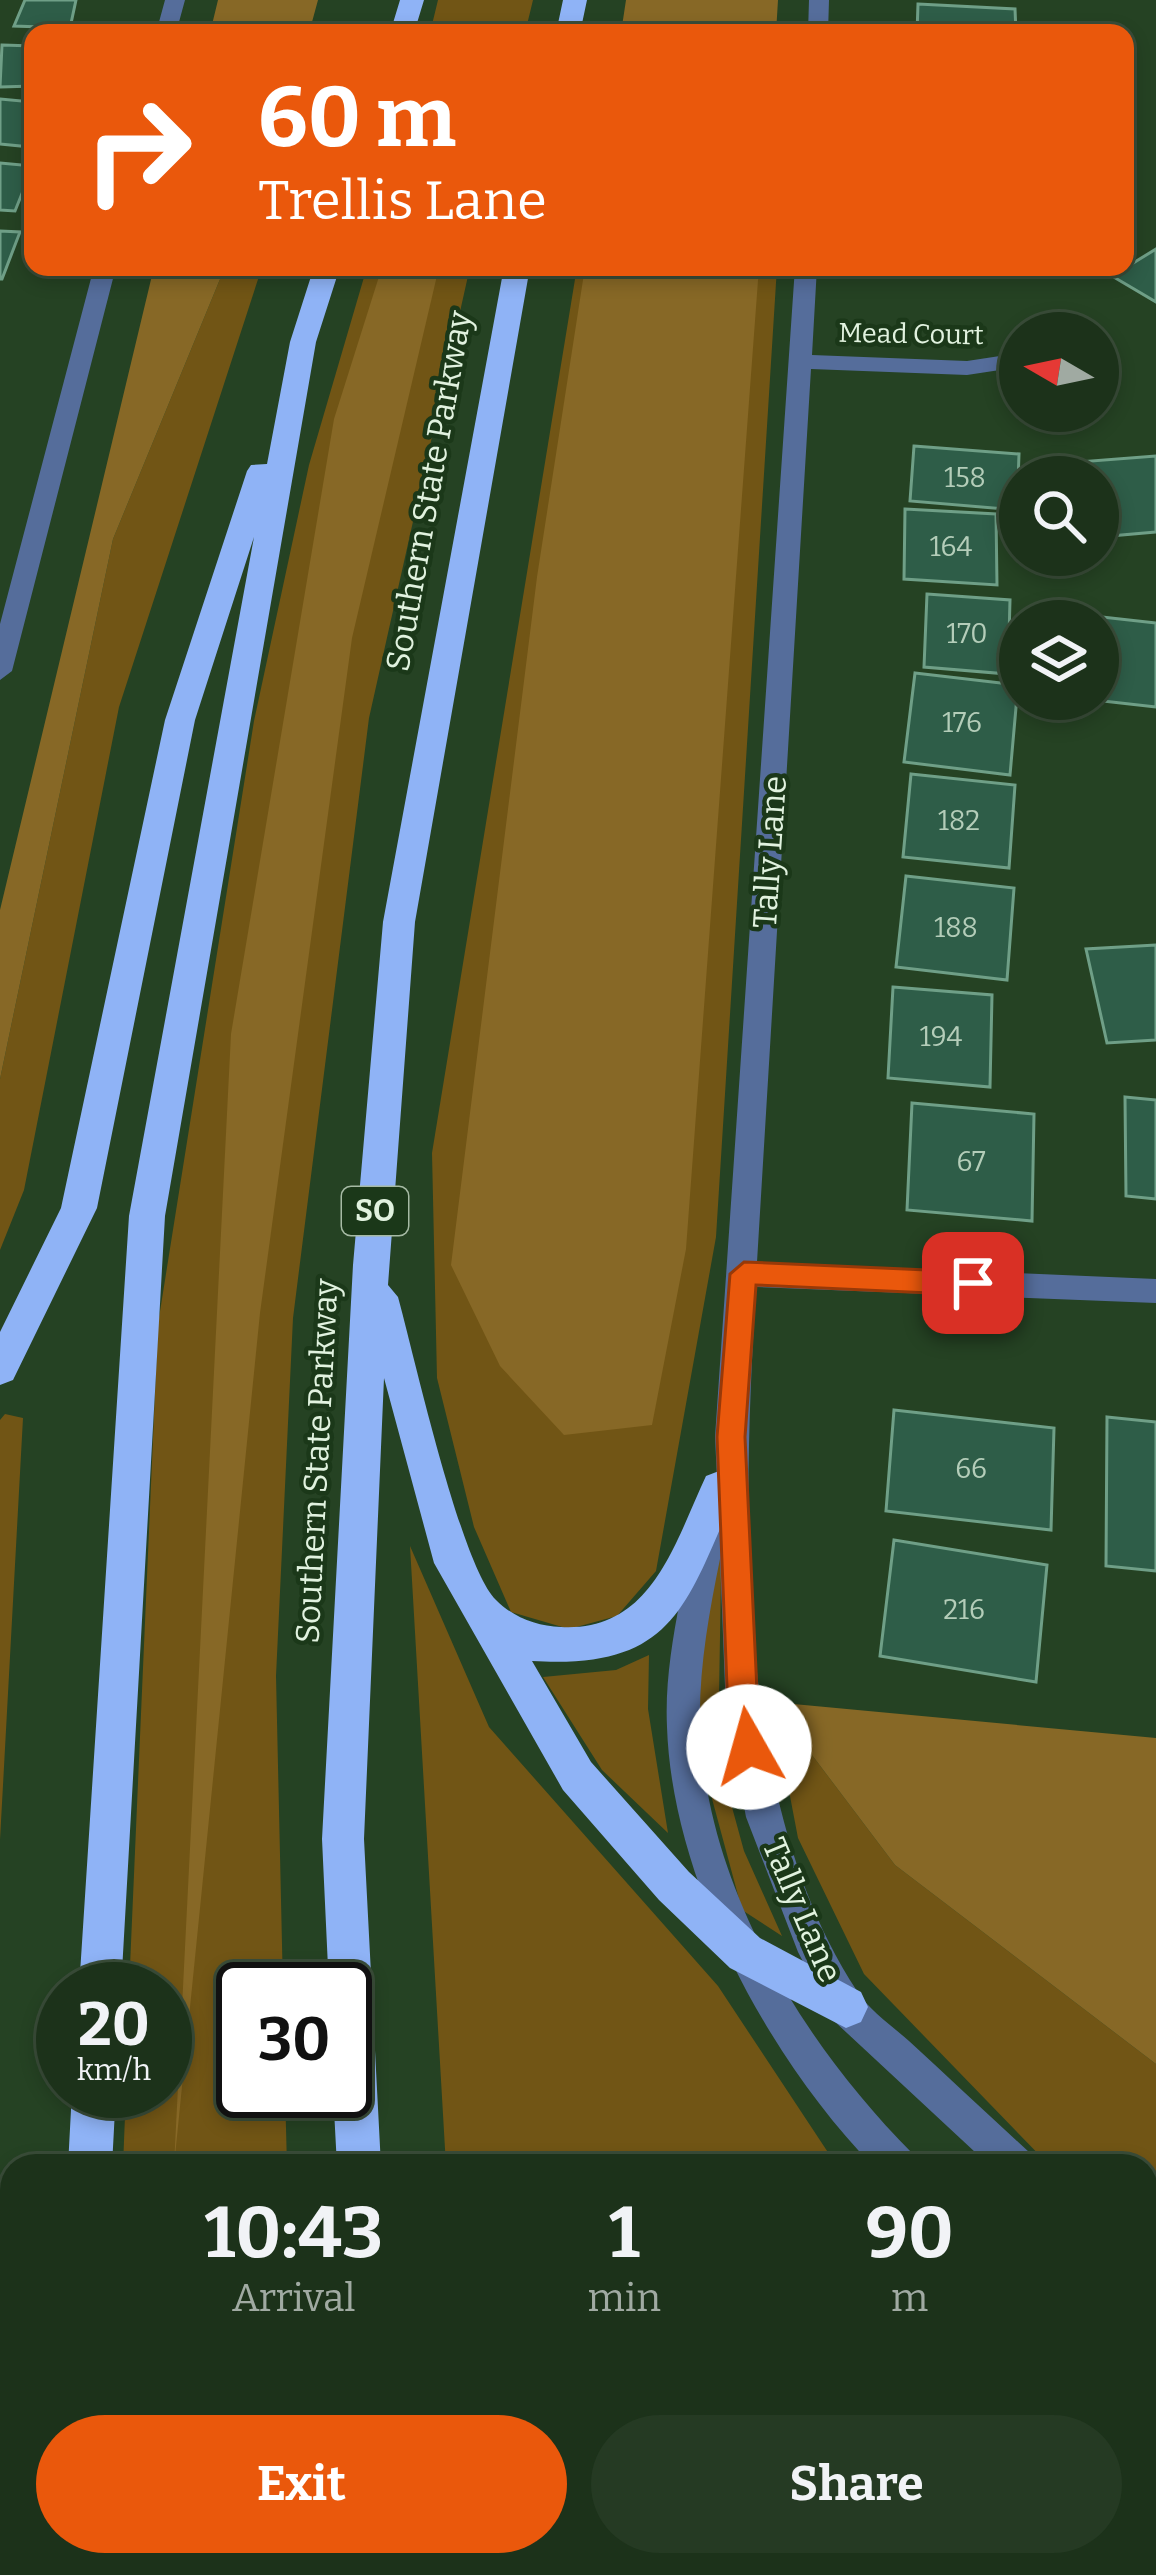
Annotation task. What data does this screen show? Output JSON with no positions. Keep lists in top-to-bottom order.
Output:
{
  "streets": {
    "highway": ["Southern State Parkway", "SO"],
    "street": ["Mead Court", "Tally Lane"]
  },
  "crossings": [
    ["Mead Court", "Tally Lane"]
  ],
  "house_numbers": [
    "158",
    "164",
    "170",
    "176",
    "182",
    "188",
    "194",
    "67",
    "66",
    "216"
  ],
  "north": "left",
  "page": {
    "turn": ["60 m", "Trellis Lane"],
    "speed": "20 km/h",
    "limit": "30",
    "eta": [
      "10:43",
      "Arrival",
      "1",
      "min",
      "90",
      "m"
    ],
    "buttons": ["Exit", "Share"]
  }
}
